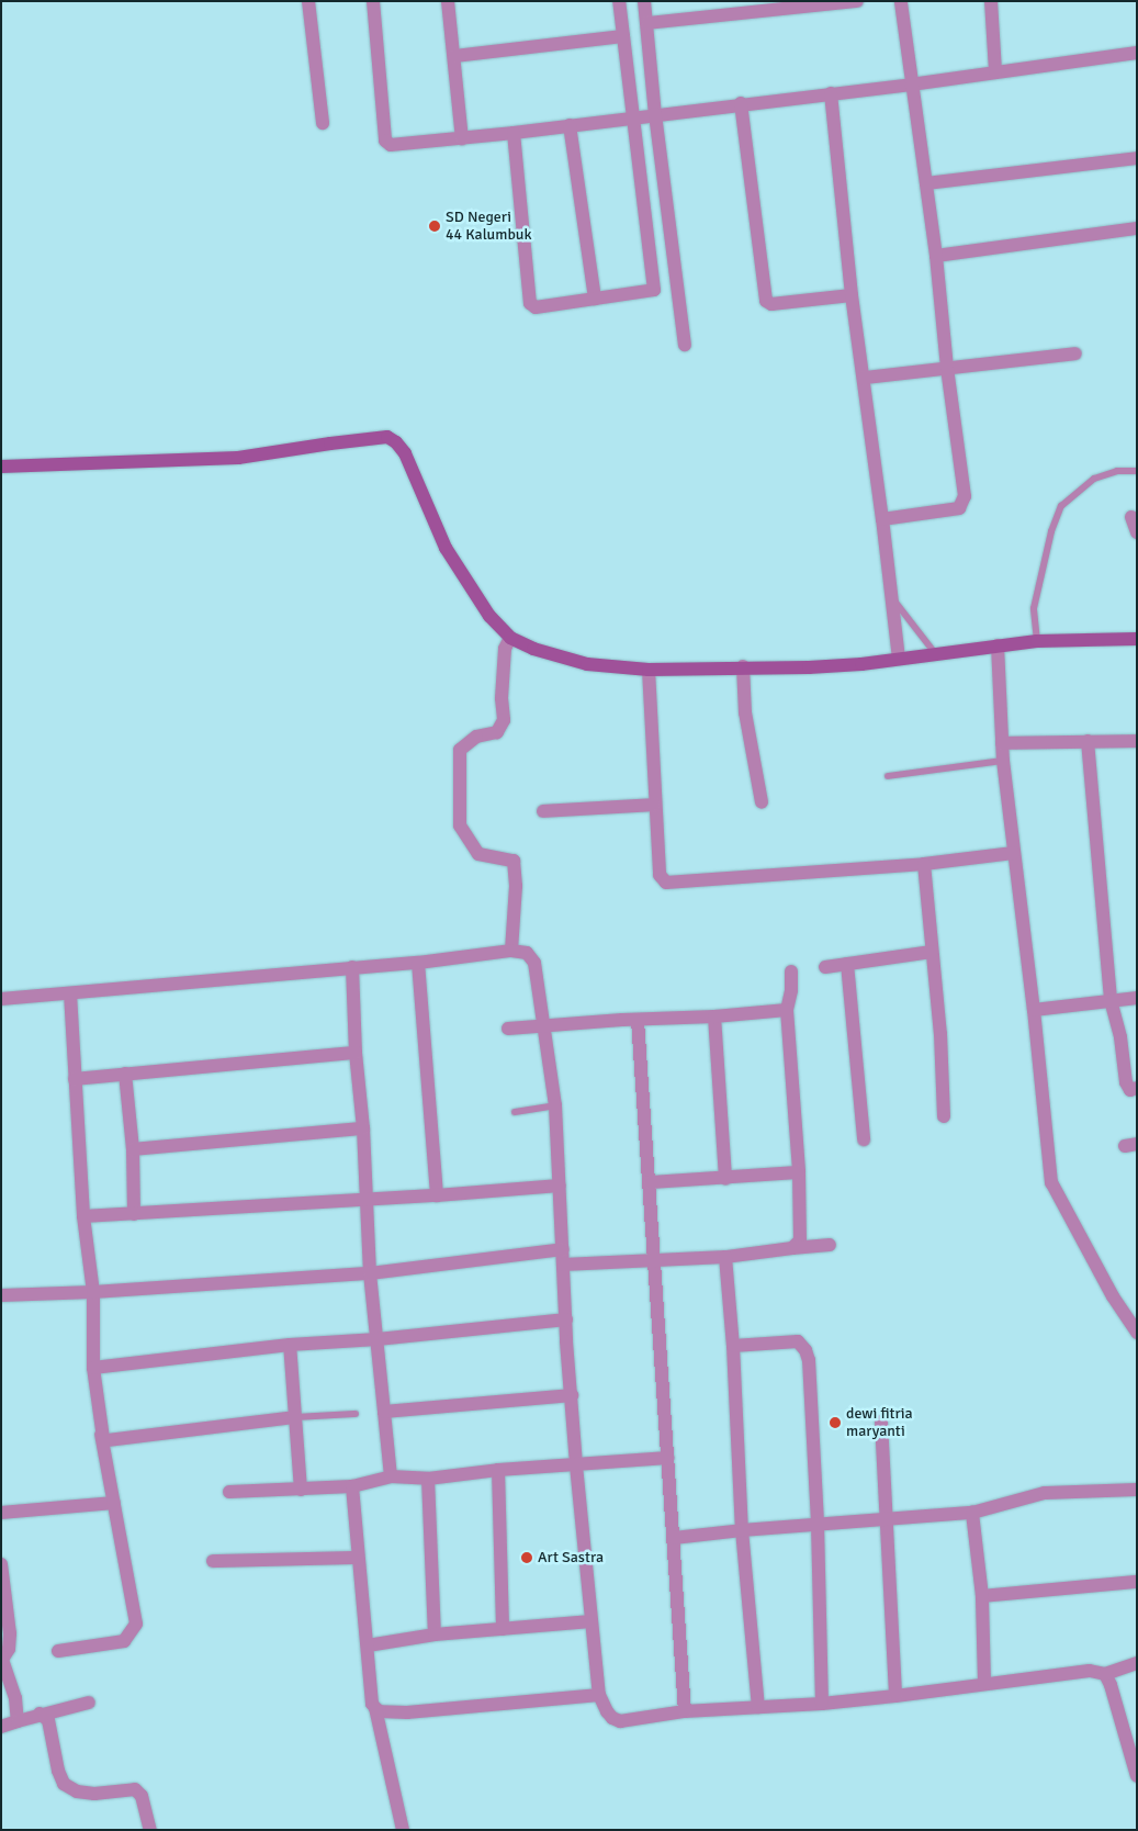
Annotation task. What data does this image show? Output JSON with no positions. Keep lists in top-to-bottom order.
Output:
{
  "places": ["SD Negeri 44 Kalumbuk", "dewi fitria maryanti", "Art Sastra"]
}
